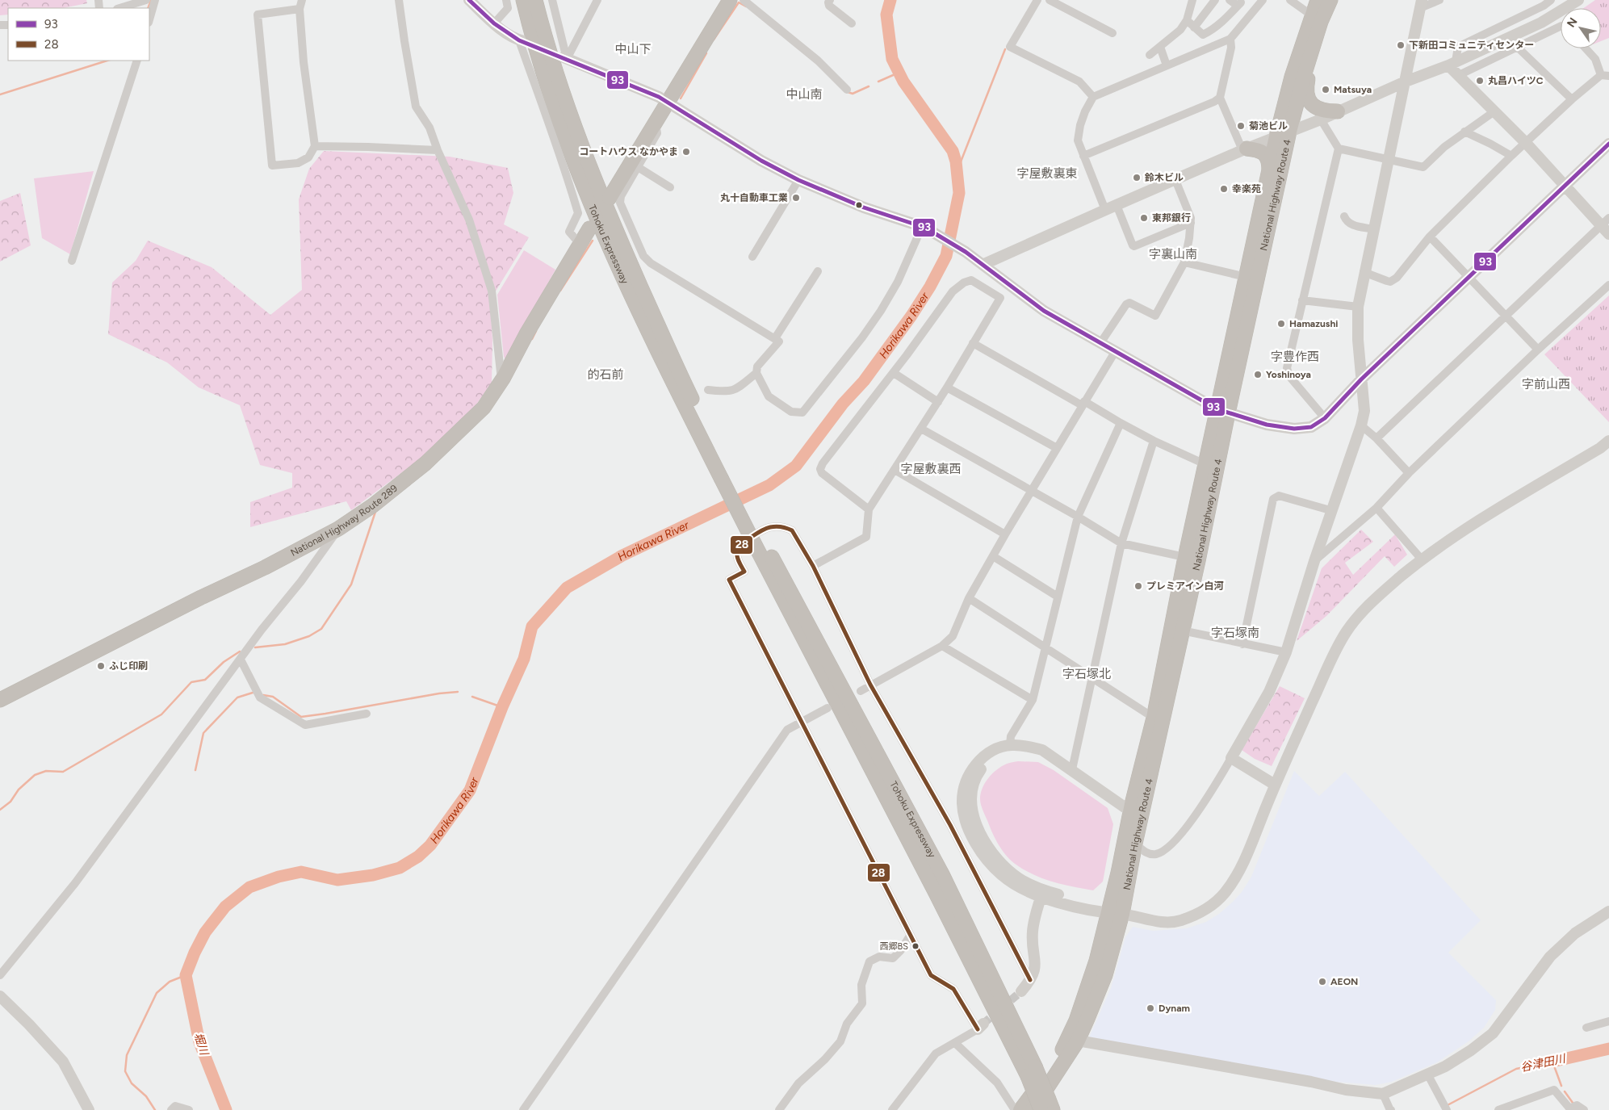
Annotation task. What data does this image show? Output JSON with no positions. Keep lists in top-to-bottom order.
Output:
{
  "streets": {
    "highway": ["National Highway Route 4", "Tohoku Expressway", "National Highway Route 289"]
  },
  "crossings": [
    ["National Highway Route 4", "Tohoku Expressway"]
  ],
  "districts": [
    "中山下",
    "中山南",
    "字屋敷裏東",
    "字裏山南",
    "字豊作西",
    "的石前",
    "字前山西",
    "字屋敷裏西",
    "字石塚南",
    "字石塚北"
  ],
  "water": ["Horikawa River", "堀川", "谷津田川"],
  "places": [
    "下新田コミュニティセンター",
    "丸昌ハイツC",
    "Matsuya",
    "菊池ビル",
    "コートハウス なかやま",
    "鈴木ビル",
    "幸楽苑",
    "丸十自動車工業",
    "東邦銀行",
    "Hamazushi",
    "Yoshinoya",
    "プレミアイン白河",
    "ふじ印刷",
    "西郷BS",
    "AEON",
    "Dynam"
  ],
  "lines": ["transit line 93", "transit line 28"],
  "legend": ["93", "28"],
  "north": "top left"
}
